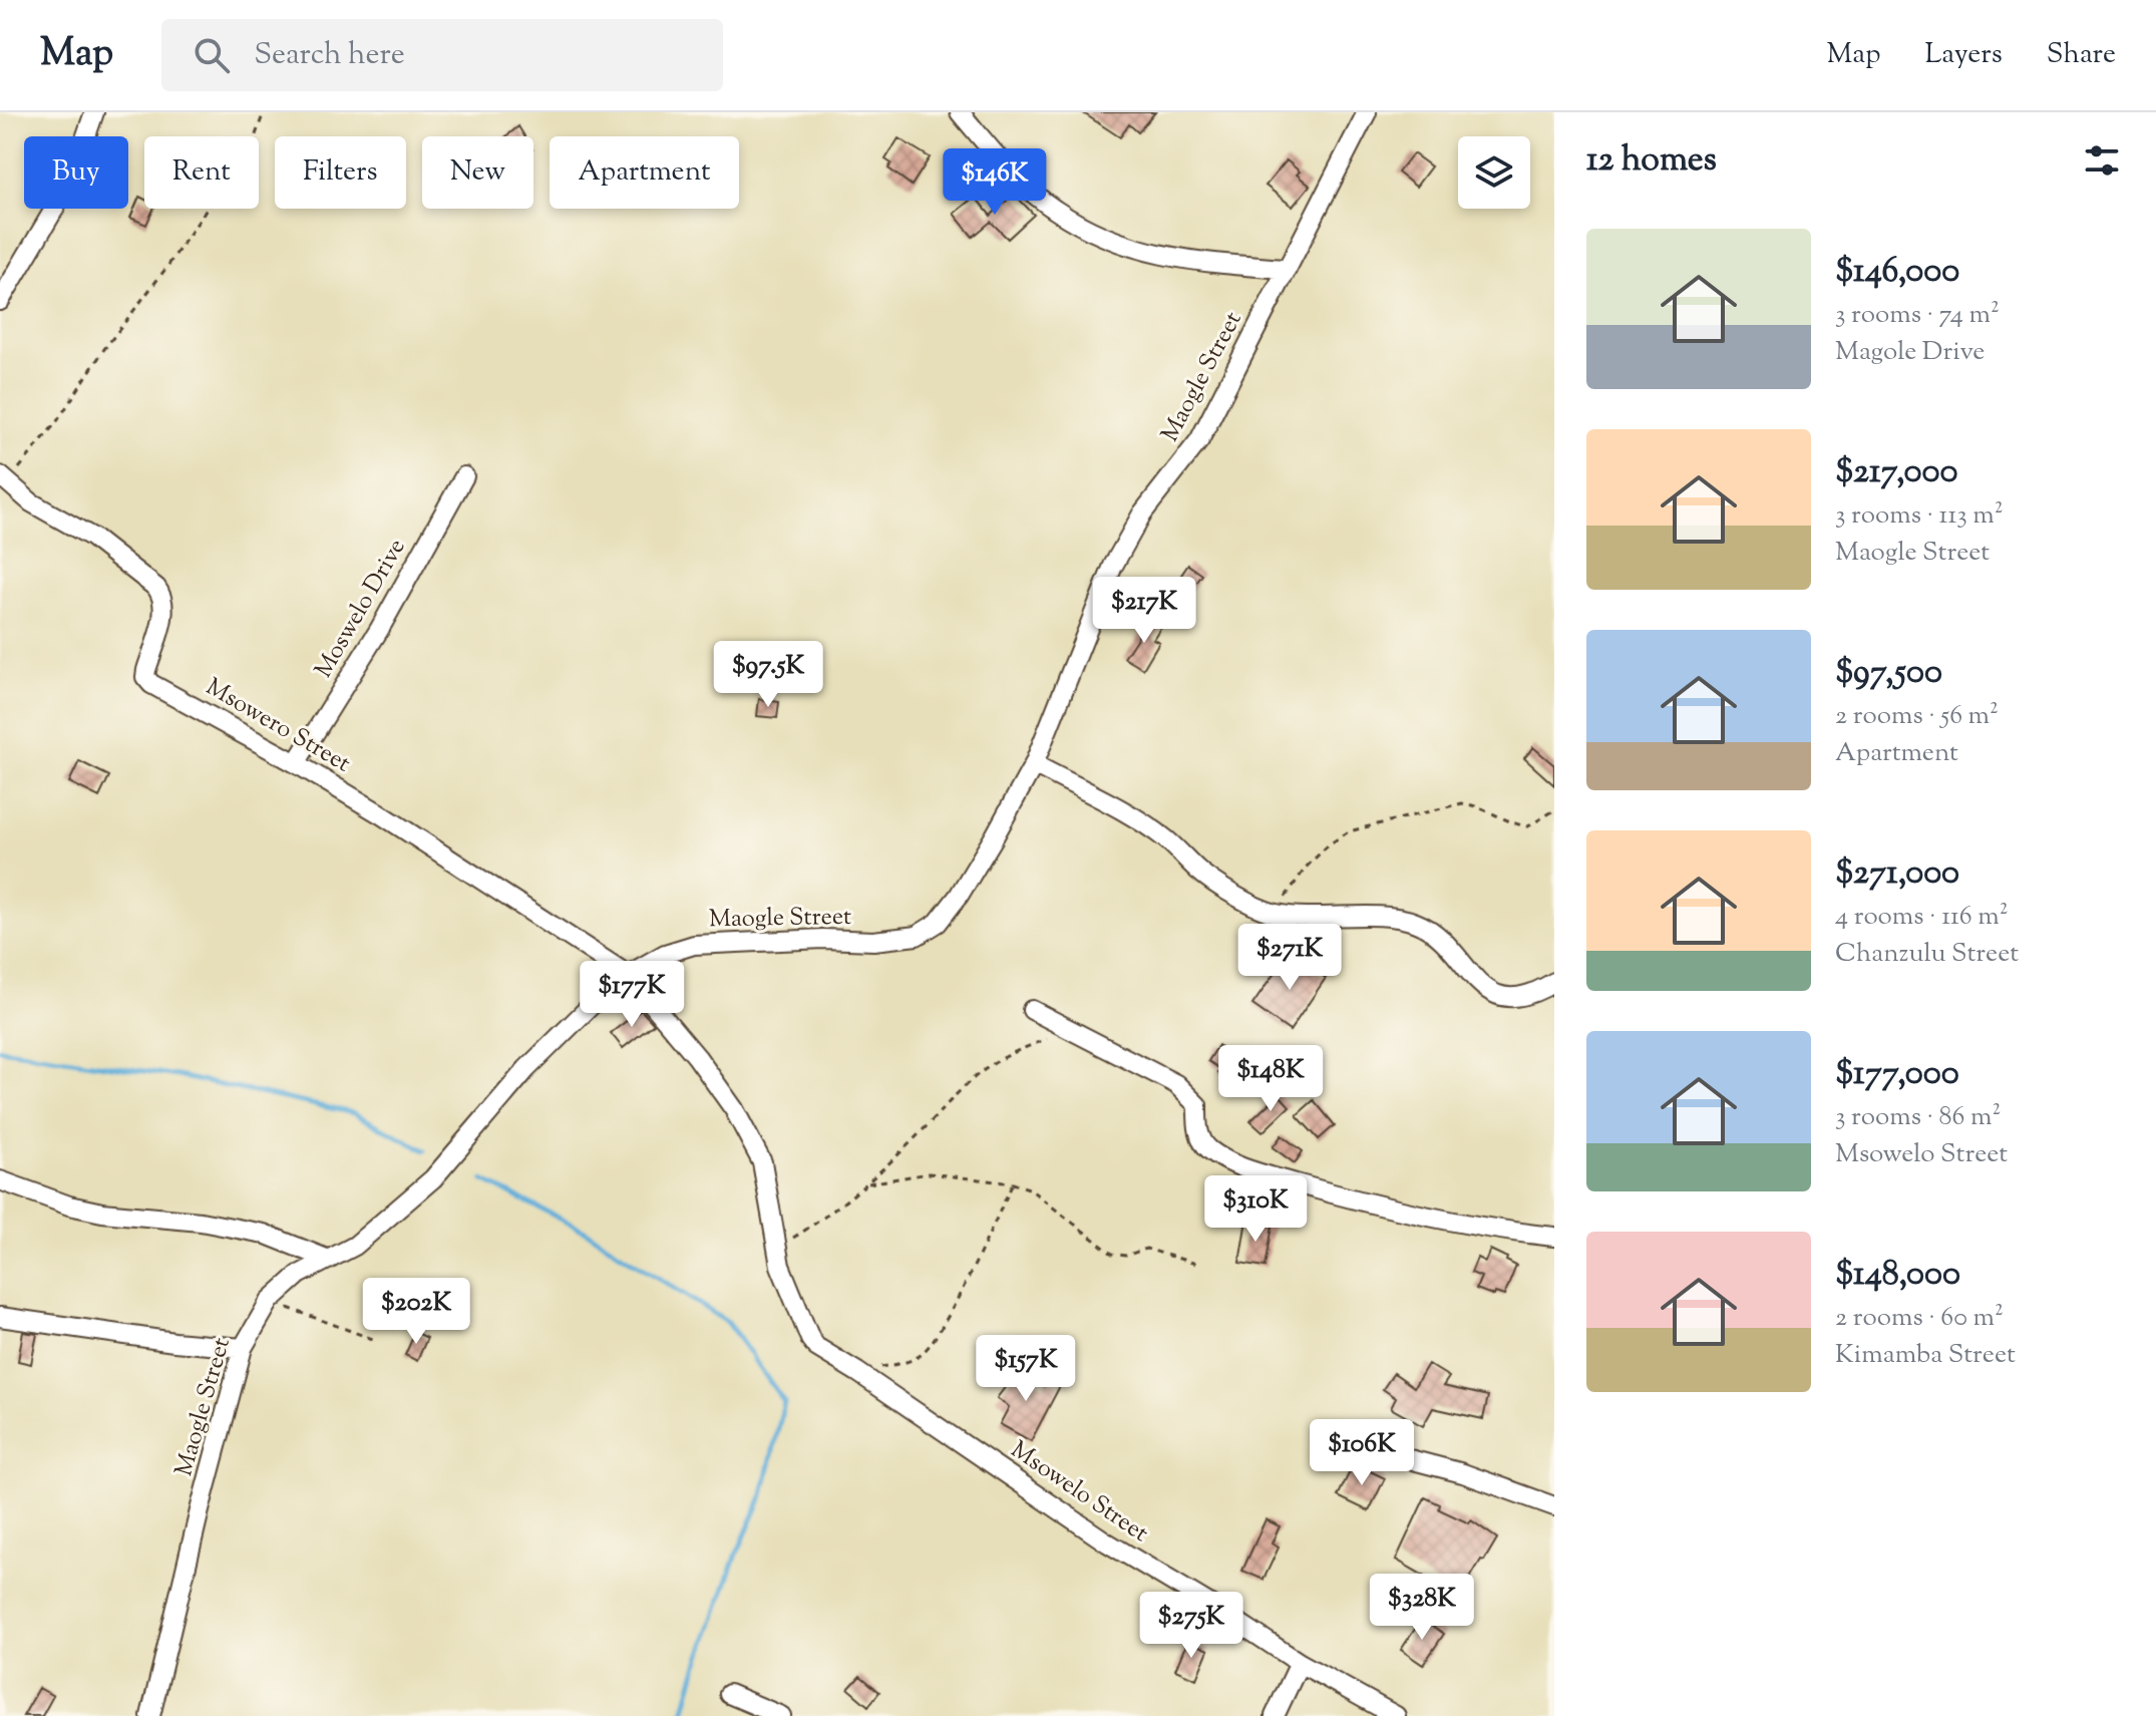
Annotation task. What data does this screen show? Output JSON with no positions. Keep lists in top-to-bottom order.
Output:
{
  "streets": {
    "street": [
      "Maogle Street",
      "Moswelo Drive",
      "Msowero Street",
      "Msowelo Street"
    ]
  },
  "crossings": [
    ["Maogle Street", "Msowero Street"],
    ["Maogle Street", "Msowelo Street"],
    ["Moswelo Drive", "Msowero Street"],
    ["Msowero Street", "Msowelo Street"]
  ],
  "page": {
    "header": "Map",
    "search": "Search here",
    "nav": ["Map", "Layers", "Share"],
    "heading": "12 homes",
    "chip": [
      "Buy",
      "Rent",
      "Filters",
      "New",
      "Apartment"
    ],
    "price": [
      "$146K",
      "$217K",
      "$97.5K",
      "$271K",
      "$177K",
      "$148K",
      "$310K",
      "$202K",
      "$157K",
      "$106K",
      "$328K",
      "$275K"
    ],
    "list": [
      {
        "name": "$146,000",
        "note": "3 rooms · 74 m² · Magole Drive"
      },
      {
        "name": "$217,000",
        "note": "3 rooms · 113 m² · Maogle Street"
      },
      {
        "name": "$97,500",
        "note": "2 rooms · 56 m² · Apartment"
      },
      {
        "name": "$271,000",
        "note": "4 rooms · 116 m² · Chanzulu Street"
      },
      {
        "name": "$177,000",
        "note": "3 rooms · 86 m² · Msowelo Street"
      },
      {
        "name": "$148,000",
        "note": "2 rooms · 60 m² · Kimamba Street"
      }
    ]
  }
}
